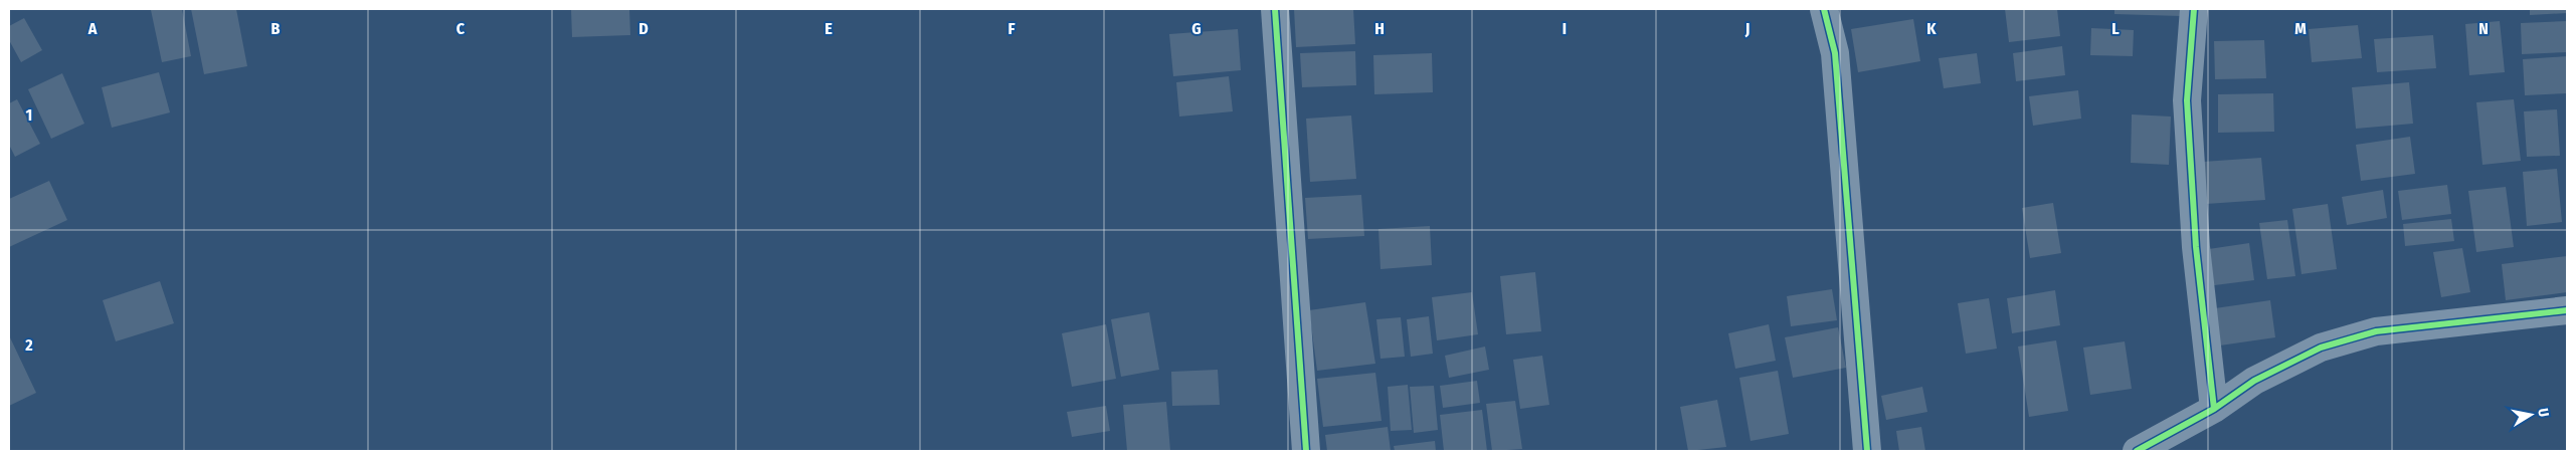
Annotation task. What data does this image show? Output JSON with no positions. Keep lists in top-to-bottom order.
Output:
{
  "north": "right",
  "grid": {
    "columns": [
      "A",
      "B",
      "C",
      "D",
      "E",
      "F",
      "G",
      "H",
      "I",
      "J",
      "K",
      "L",
      "M",
      "N"
    ],
    "rows": ["1", "2"]
  }
}
